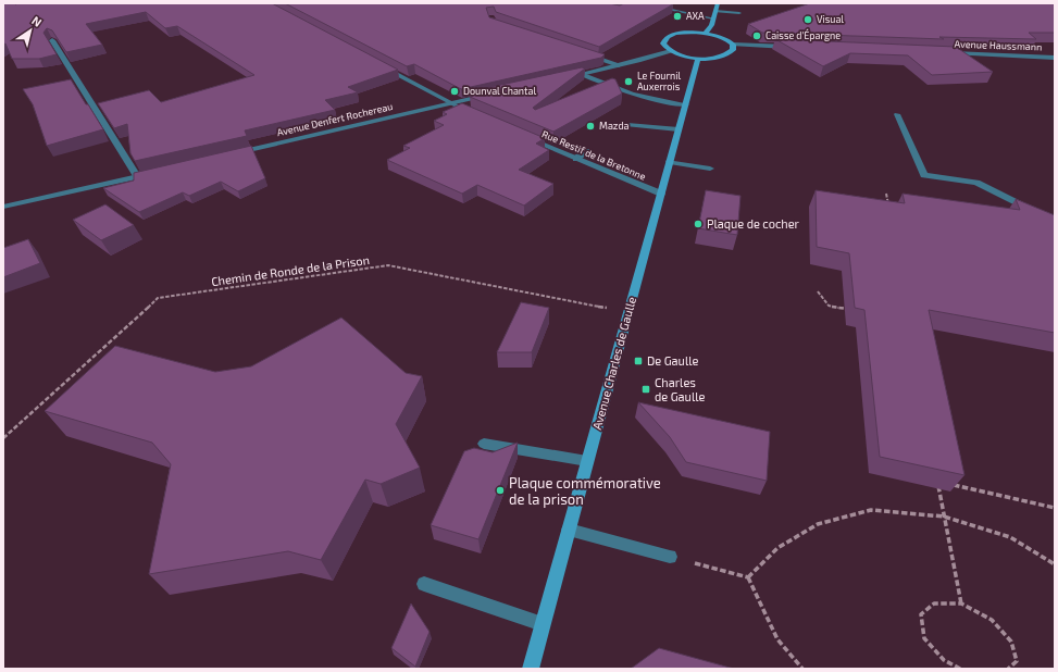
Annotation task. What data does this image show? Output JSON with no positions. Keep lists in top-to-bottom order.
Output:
{
  "streets": {
    "main road": ["Avenue Charles de Gaulle"],
    "street": ["Avenue Haussmann", "Avenue Denfert Rochereau", "Rue Restif de la Bretonne"],
    "path": ["Chemin de Ronde de la Prison"]
  },
  "crossings": [
    ["Rue Restif de la Bretonne", "Avenue Charles de Gaulle"],
    ["Chemin de Ronde de la Prison", "Avenue Charles de Gaulle"]
  ],
  "places": {
    "other": [
      "AXA",
      "Visual",
      "Caisse d'Épargne",
      "Le Fournil Auxerrois",
      "Dounval Chantal",
      "Mazda",
      "Plaque de cocher",
      "Plaque commémorative de la prison"
    ],
    "transit": ["De Gaulle", "Charles de Gaulle"]
  },
  "north": "top right"
}
